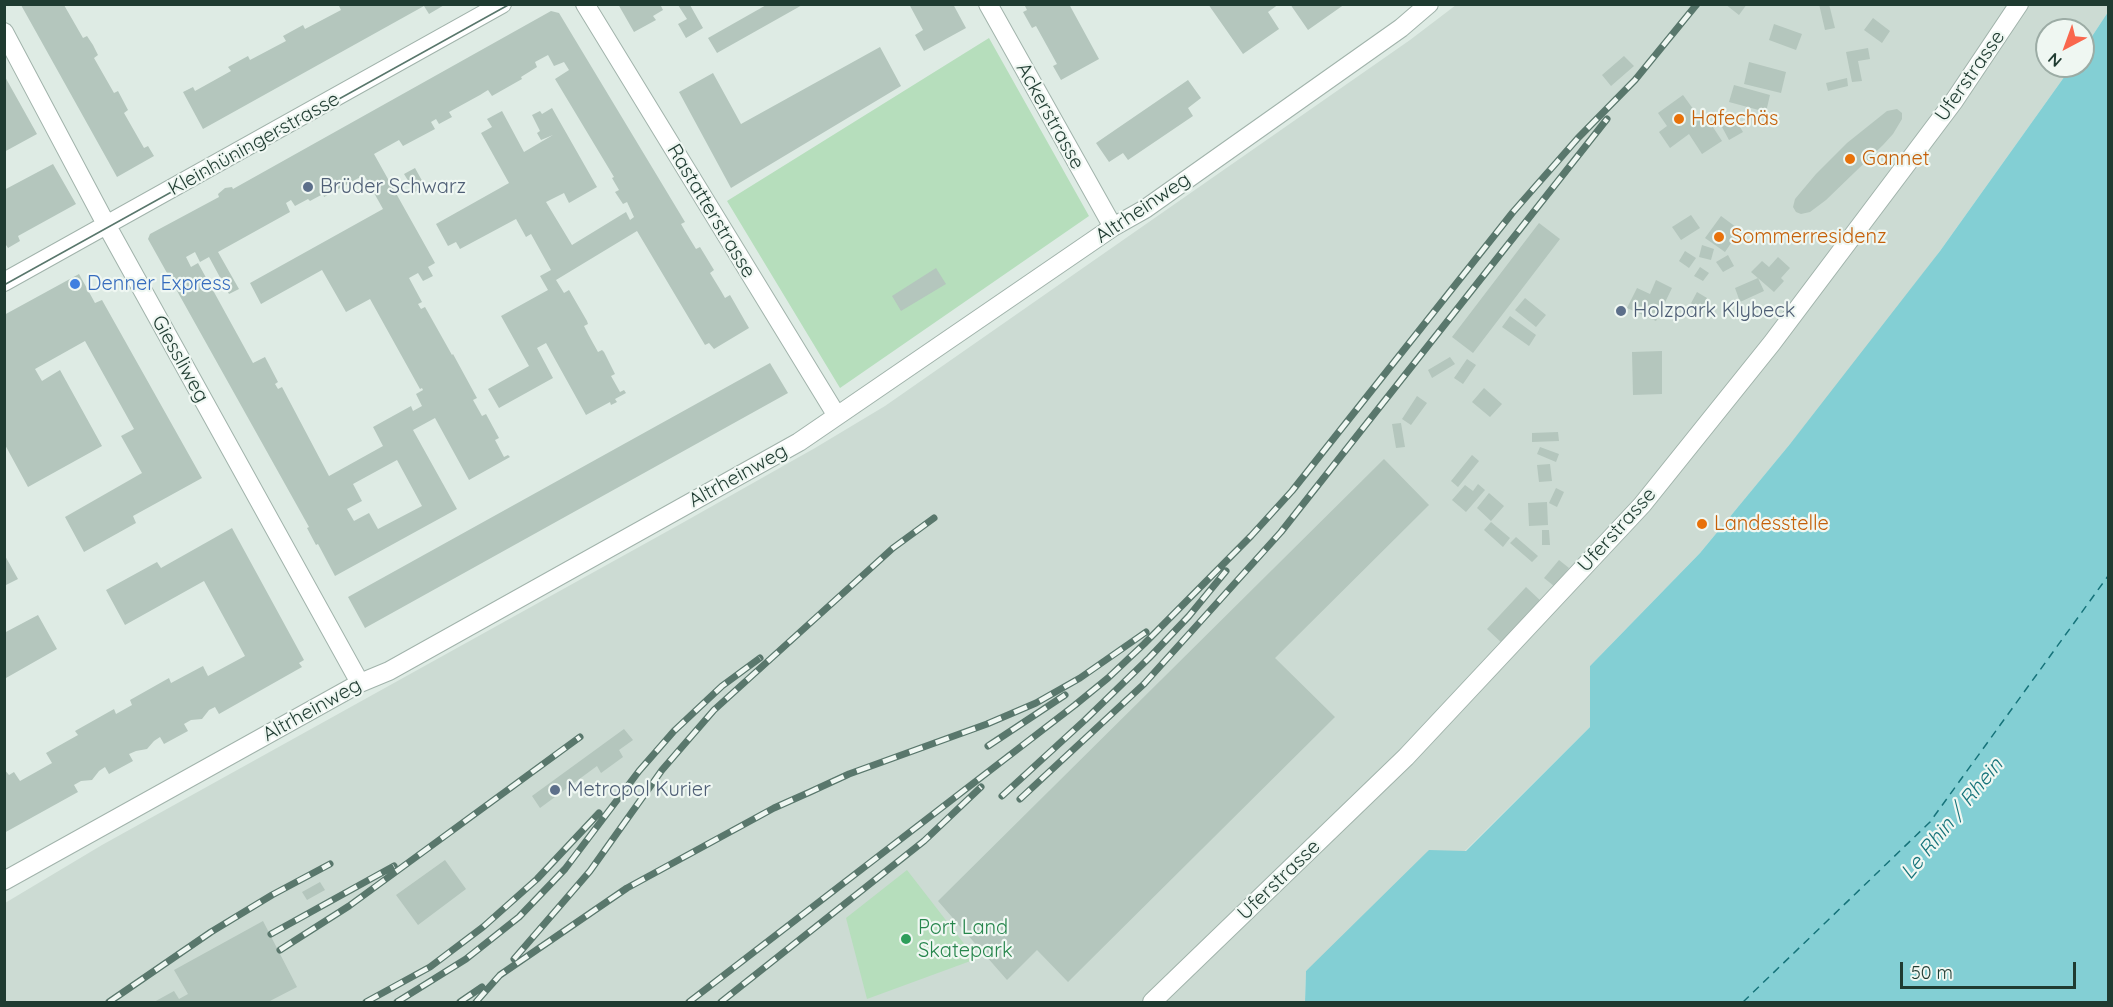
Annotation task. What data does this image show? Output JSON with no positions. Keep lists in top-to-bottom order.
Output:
{
  "streets": {
    "street": [
      "Uferstrasse",
      "Ackerstrasse",
      "Kleinhüningerstrasse",
      "Altrheinweg",
      "Rastatterstrasse",
      "Giessliweg"
    ]
  },
  "crossings": [
    ["Ackerstrasse", "Altrheinweg"],
    ["Kleinhüningerstrasse", "Giessliweg"],
    ["Altrheinweg", "Rastatterstrasse"],
    ["Altrheinweg", "Giessliweg"]
  ],
  "water": ["Le Rhin / Rhein"],
  "places": [
    "Hafechäs",
    "Gannet",
    "Brüder Schwarz",
    "Sommerresidenz",
    "Denner Express",
    "Holzpark Klybeck",
    "Landesstelle",
    "Metropol Kurier",
    "Port Land Skatepark"
  ],
  "scale_bar": "50 m",
  "north": "bottom left"
}
